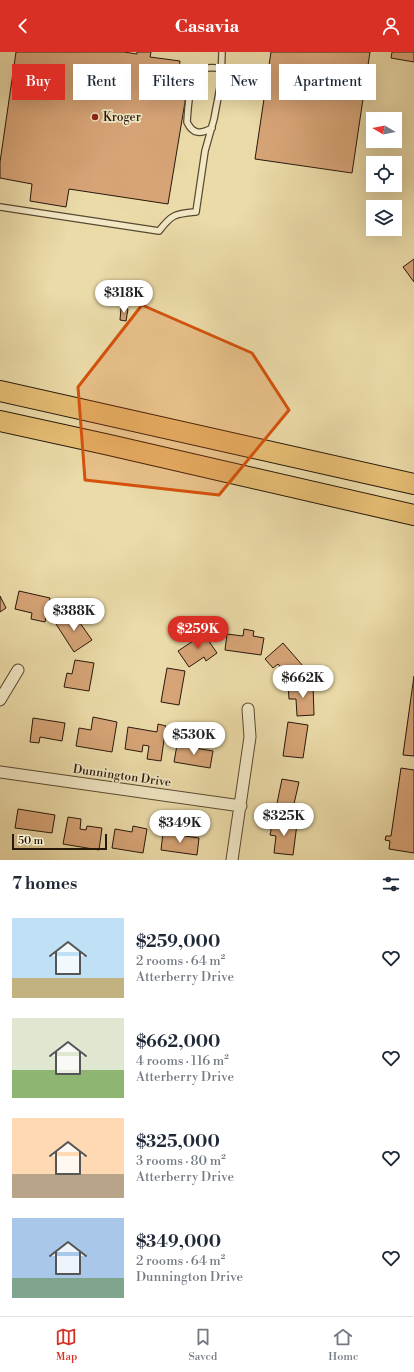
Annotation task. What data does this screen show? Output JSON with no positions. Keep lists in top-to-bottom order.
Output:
{
  "streets": {
    "street": ["Dunnington Drive"]
  },
  "places": ["Kroger"],
  "scale_bar": "50 m",
  "north": "left",
  "page": {
    "header": "Casavia",
    "chip": [
      "Buy",
      "Rent",
      "Filters",
      "New",
      "Apartment"
    ],
    "price": [
      "$318K",
      "$388K",
      "$259K",
      "$662K",
      "$530K",
      "$325K",
      "$349K"
    ],
    "scale": "50 m",
    "heading": "7 homes",
    "list": [
      {
        "name": "$259,000",
        "note": "2 rooms · 64 m² · Atterberry Drive"
      },
      {
        "name": "$662,000",
        "note": "4 rooms · 116 m² · Atterberry Drive"
      },
      {
        "name": "$325,000",
        "note": "3 rooms · 80 m² · Atterberry Drive"
      },
      {
        "name": "$349,000",
        "note": "2 rooms · 64 m² · Dunnington Drive"
      }
    ],
    "tabs": ["Map", "Saved", "Home"]
  }
}
